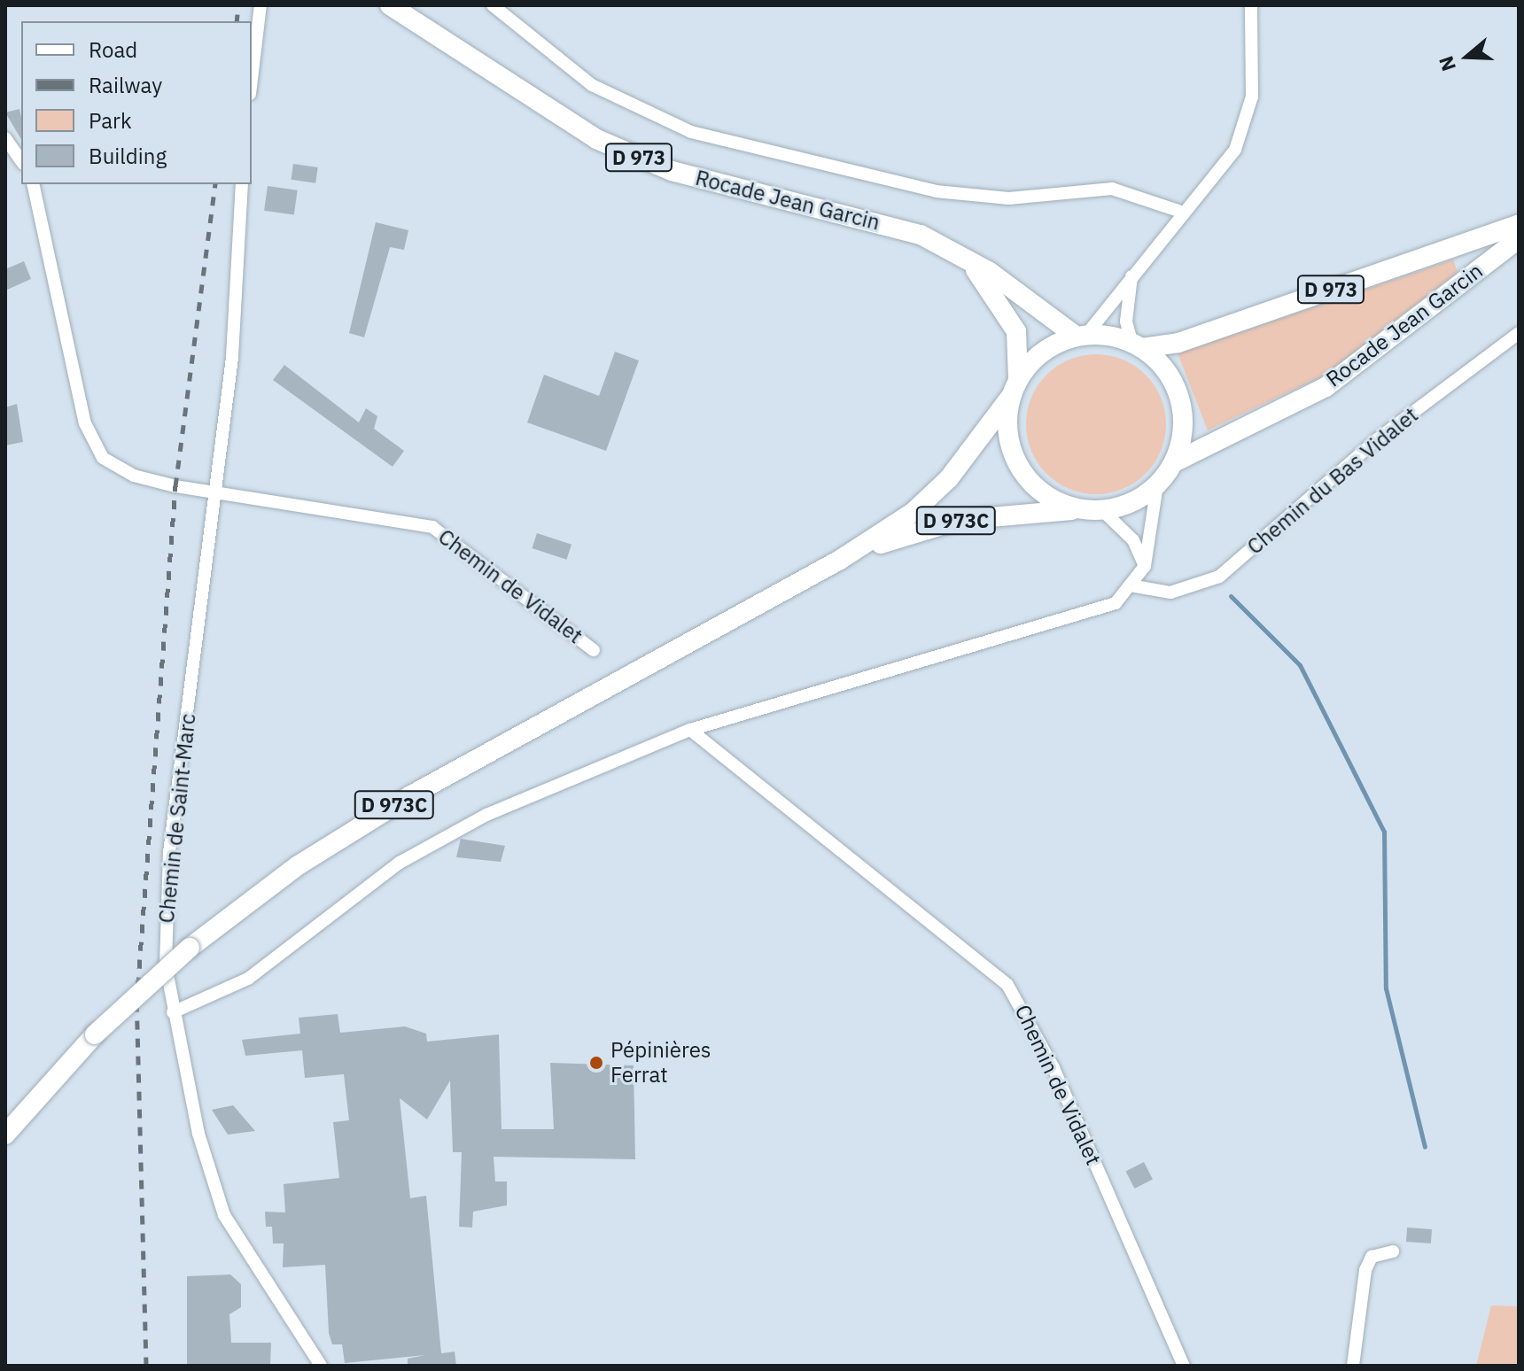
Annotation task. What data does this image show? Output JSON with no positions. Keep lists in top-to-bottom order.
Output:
{
  "streets": {
    "main road": ["D 973", "Rocade Jean Garcin", "D 973C"],
    "street": ["Chemin du Bas Vidalet", "Chemin de Vidalet", "Chemin de Saint-Marc"]
  },
  "crossings": [
    ["Rocade Jean Garcin", "D 973C"],
    ["Chemin de Vidalet", "Chemin de Saint-Marc"]
  ],
  "places": ["Pépinières Ferrat"],
  "legend": [
    "Road",
    "Railway",
    "Park",
    "Building"
  ],
  "north": "left"
}
